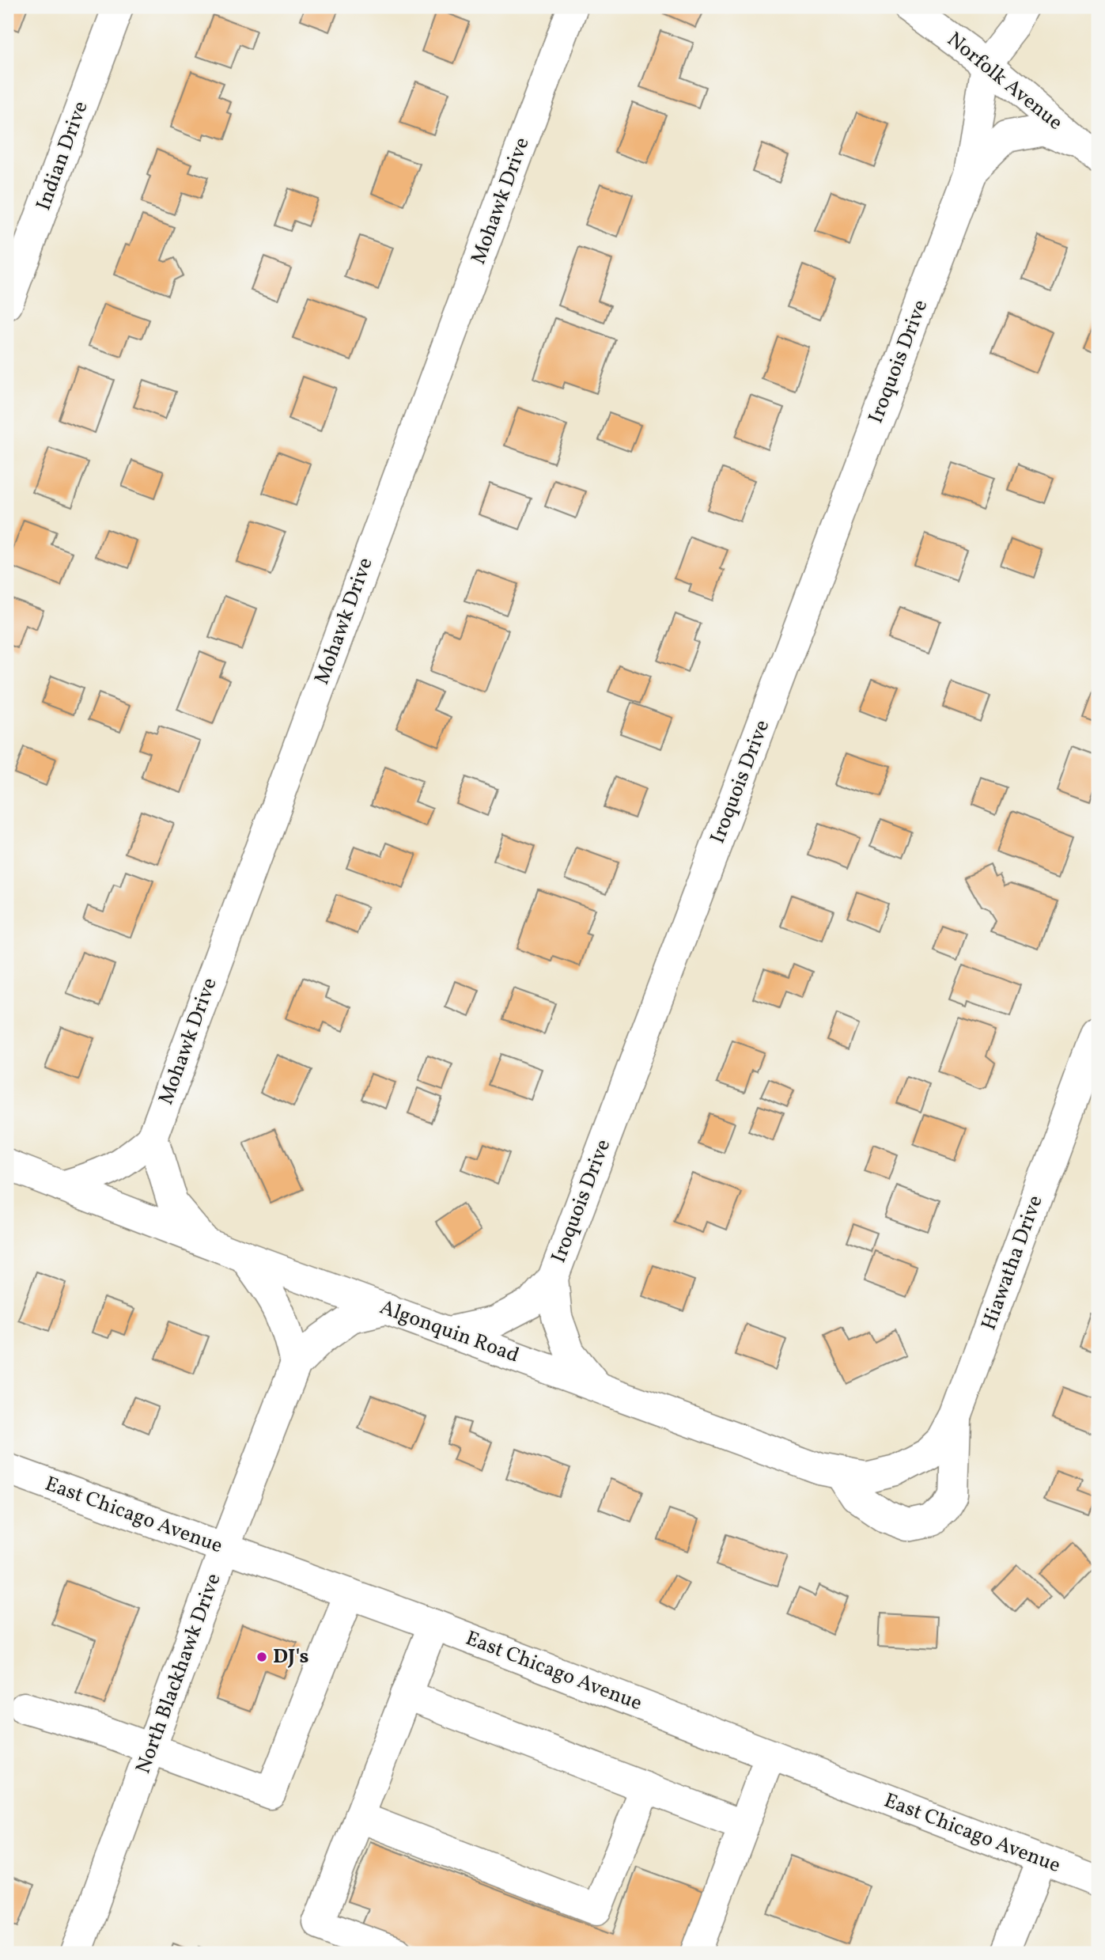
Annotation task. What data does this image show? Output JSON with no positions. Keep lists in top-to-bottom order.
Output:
{
  "streets": {
    "street": [
      "Norfolk Avenue",
      "Indian Drive",
      "Mohawk Drive",
      "Iroquois Drive",
      "Hiawatha Drive",
      "Algonquin Road",
      "East Chicago Avenue",
      "North Blackhawk Drive"
    ]
  },
  "crossings": [
    ["Norfolk Avenue", "Iroquois Drive"],
    ["Mohawk Drive", "Algonquin Road"],
    ["Iroquois Drive", "Algonquin Road"],
    ["Hiawatha Drive", "Algonquin Road"],
    ["Algonquin Road", "North Blackhawk Drive"],
    ["East Chicago Avenue", "North Blackhawk Drive"]
  ],
  "places": ["DJ's"]
}
